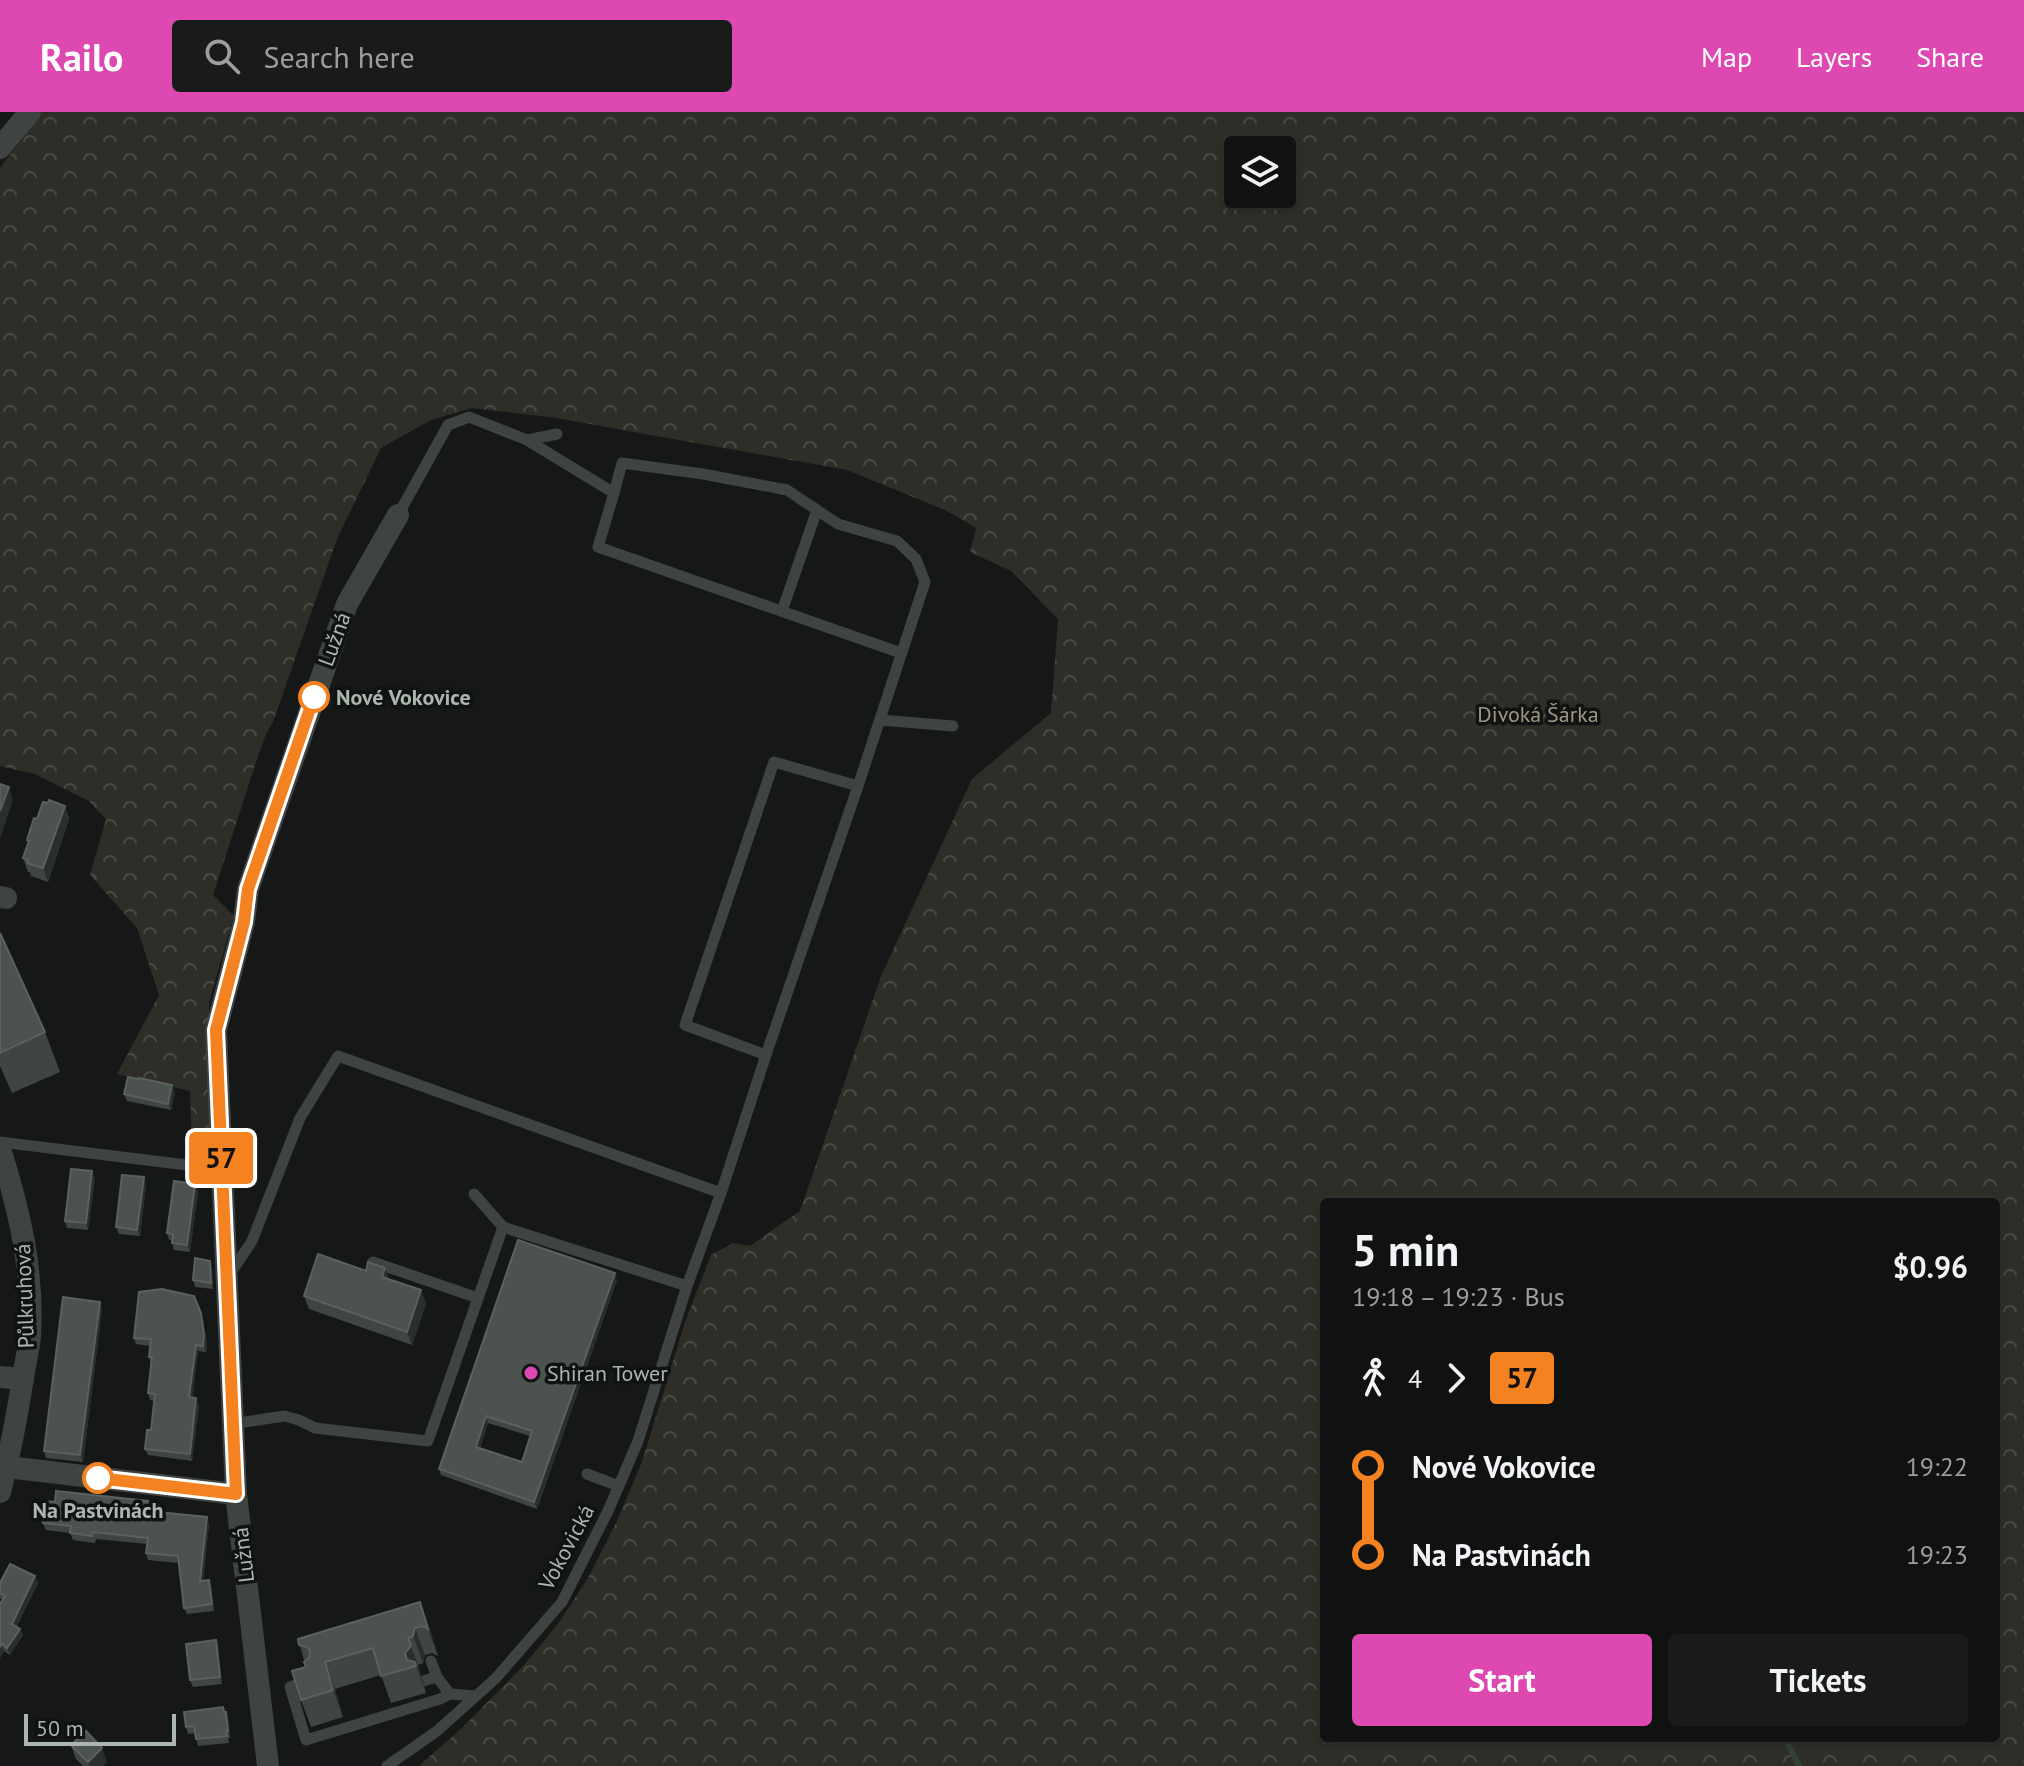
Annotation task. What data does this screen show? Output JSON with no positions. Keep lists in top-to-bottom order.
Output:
{
  "streets": {
    "street": ["Lužná", "Půlkruhová"],
    "lane": ["Vokovická"]
  },
  "parks": ["Divoká Šárka"],
  "places": ["Nové Vokovice", "Shiran Tower", "Na Pastvinách"],
  "lines": ["bus line 57"],
  "scale_bar": "50 m",
  "page": {
    "header": "Railo",
    "search": "Search here",
    "nav": ["Map", "Layers", "Share"],
    "on_map": "57",
    "heading": ["5 min", "19:18 – 19:23 · Bus", "$0.96"],
    "legs": ["4", "57"],
    "list": [
      {
        "name": "Nové Vokovice",
        "value": "19:22"
      },
      {
        "name": "Na Pastvinách",
        "value": "19:23"
      }
    ],
    "buttons": ["Start", "Tickets"],
    "scale": "50 m"
  }
}
